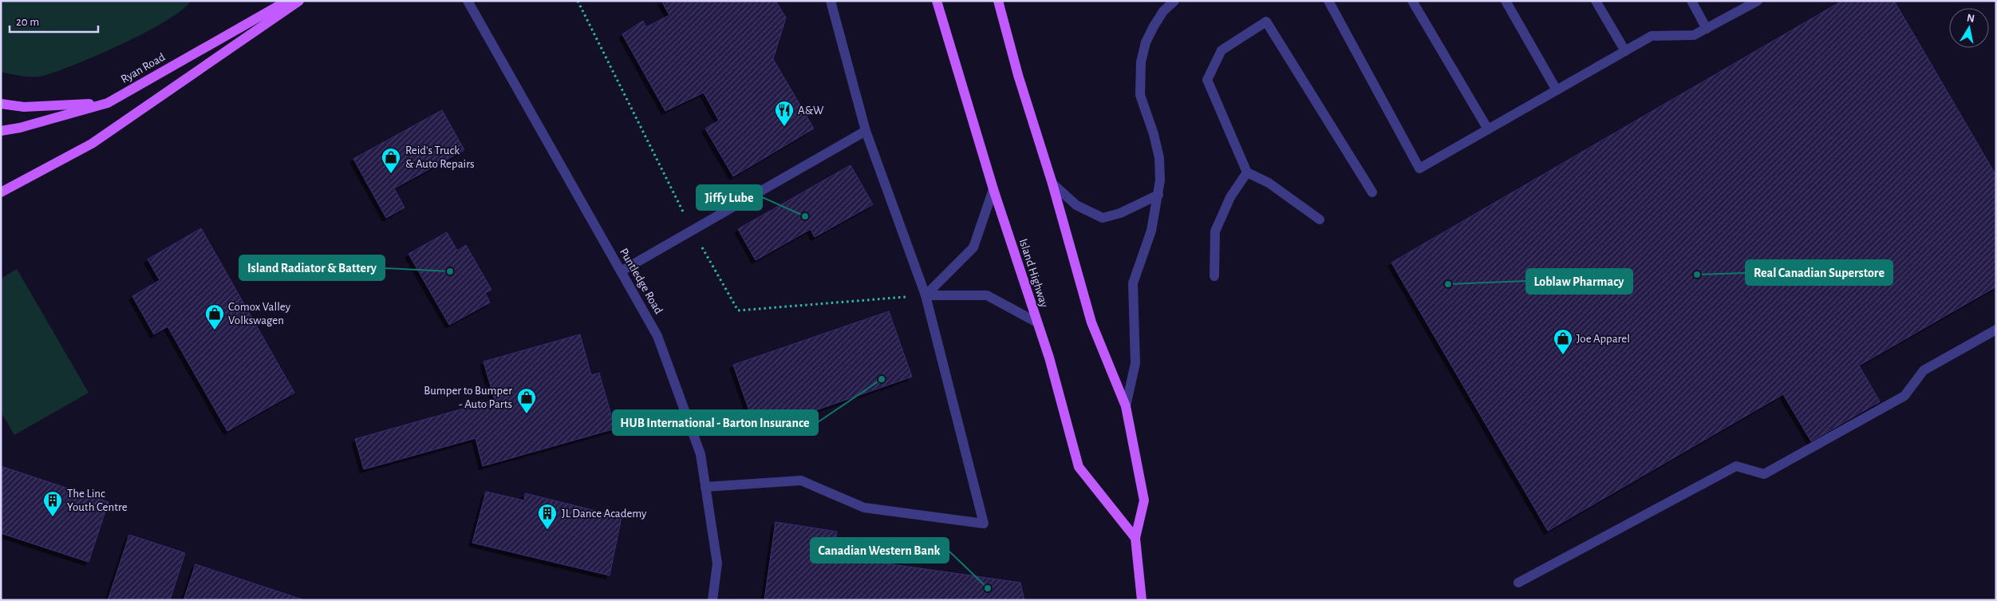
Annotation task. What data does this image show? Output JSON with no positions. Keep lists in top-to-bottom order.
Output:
{
  "streets": {
    "main road": ["Ryan Road", "Island Highway"],
    "street": ["Puntledge Road"]
  },
  "places": {
    "restaurant": ["A&W"],
    "shop": [
      "Reid's Truck & Auto Repairs",
      "Comox Valley Volkswagen",
      "Joe Apparel",
      "Bumper to Bumper - Auto Parts"
    ],
    "other": [
      "Jiffy Lube",
      "Island Radiator & Battery",
      "Real Canadian Superstore",
      "Loblaw Pharmacy",
      "HUB International - Barton Insurance",
      "Canadian Western Bank"
    ],
    "building": ["The Linc Youth Centre", "JL Dance Academy"]
  },
  "scale_bar": "20 m",
  "north": "top"
}
